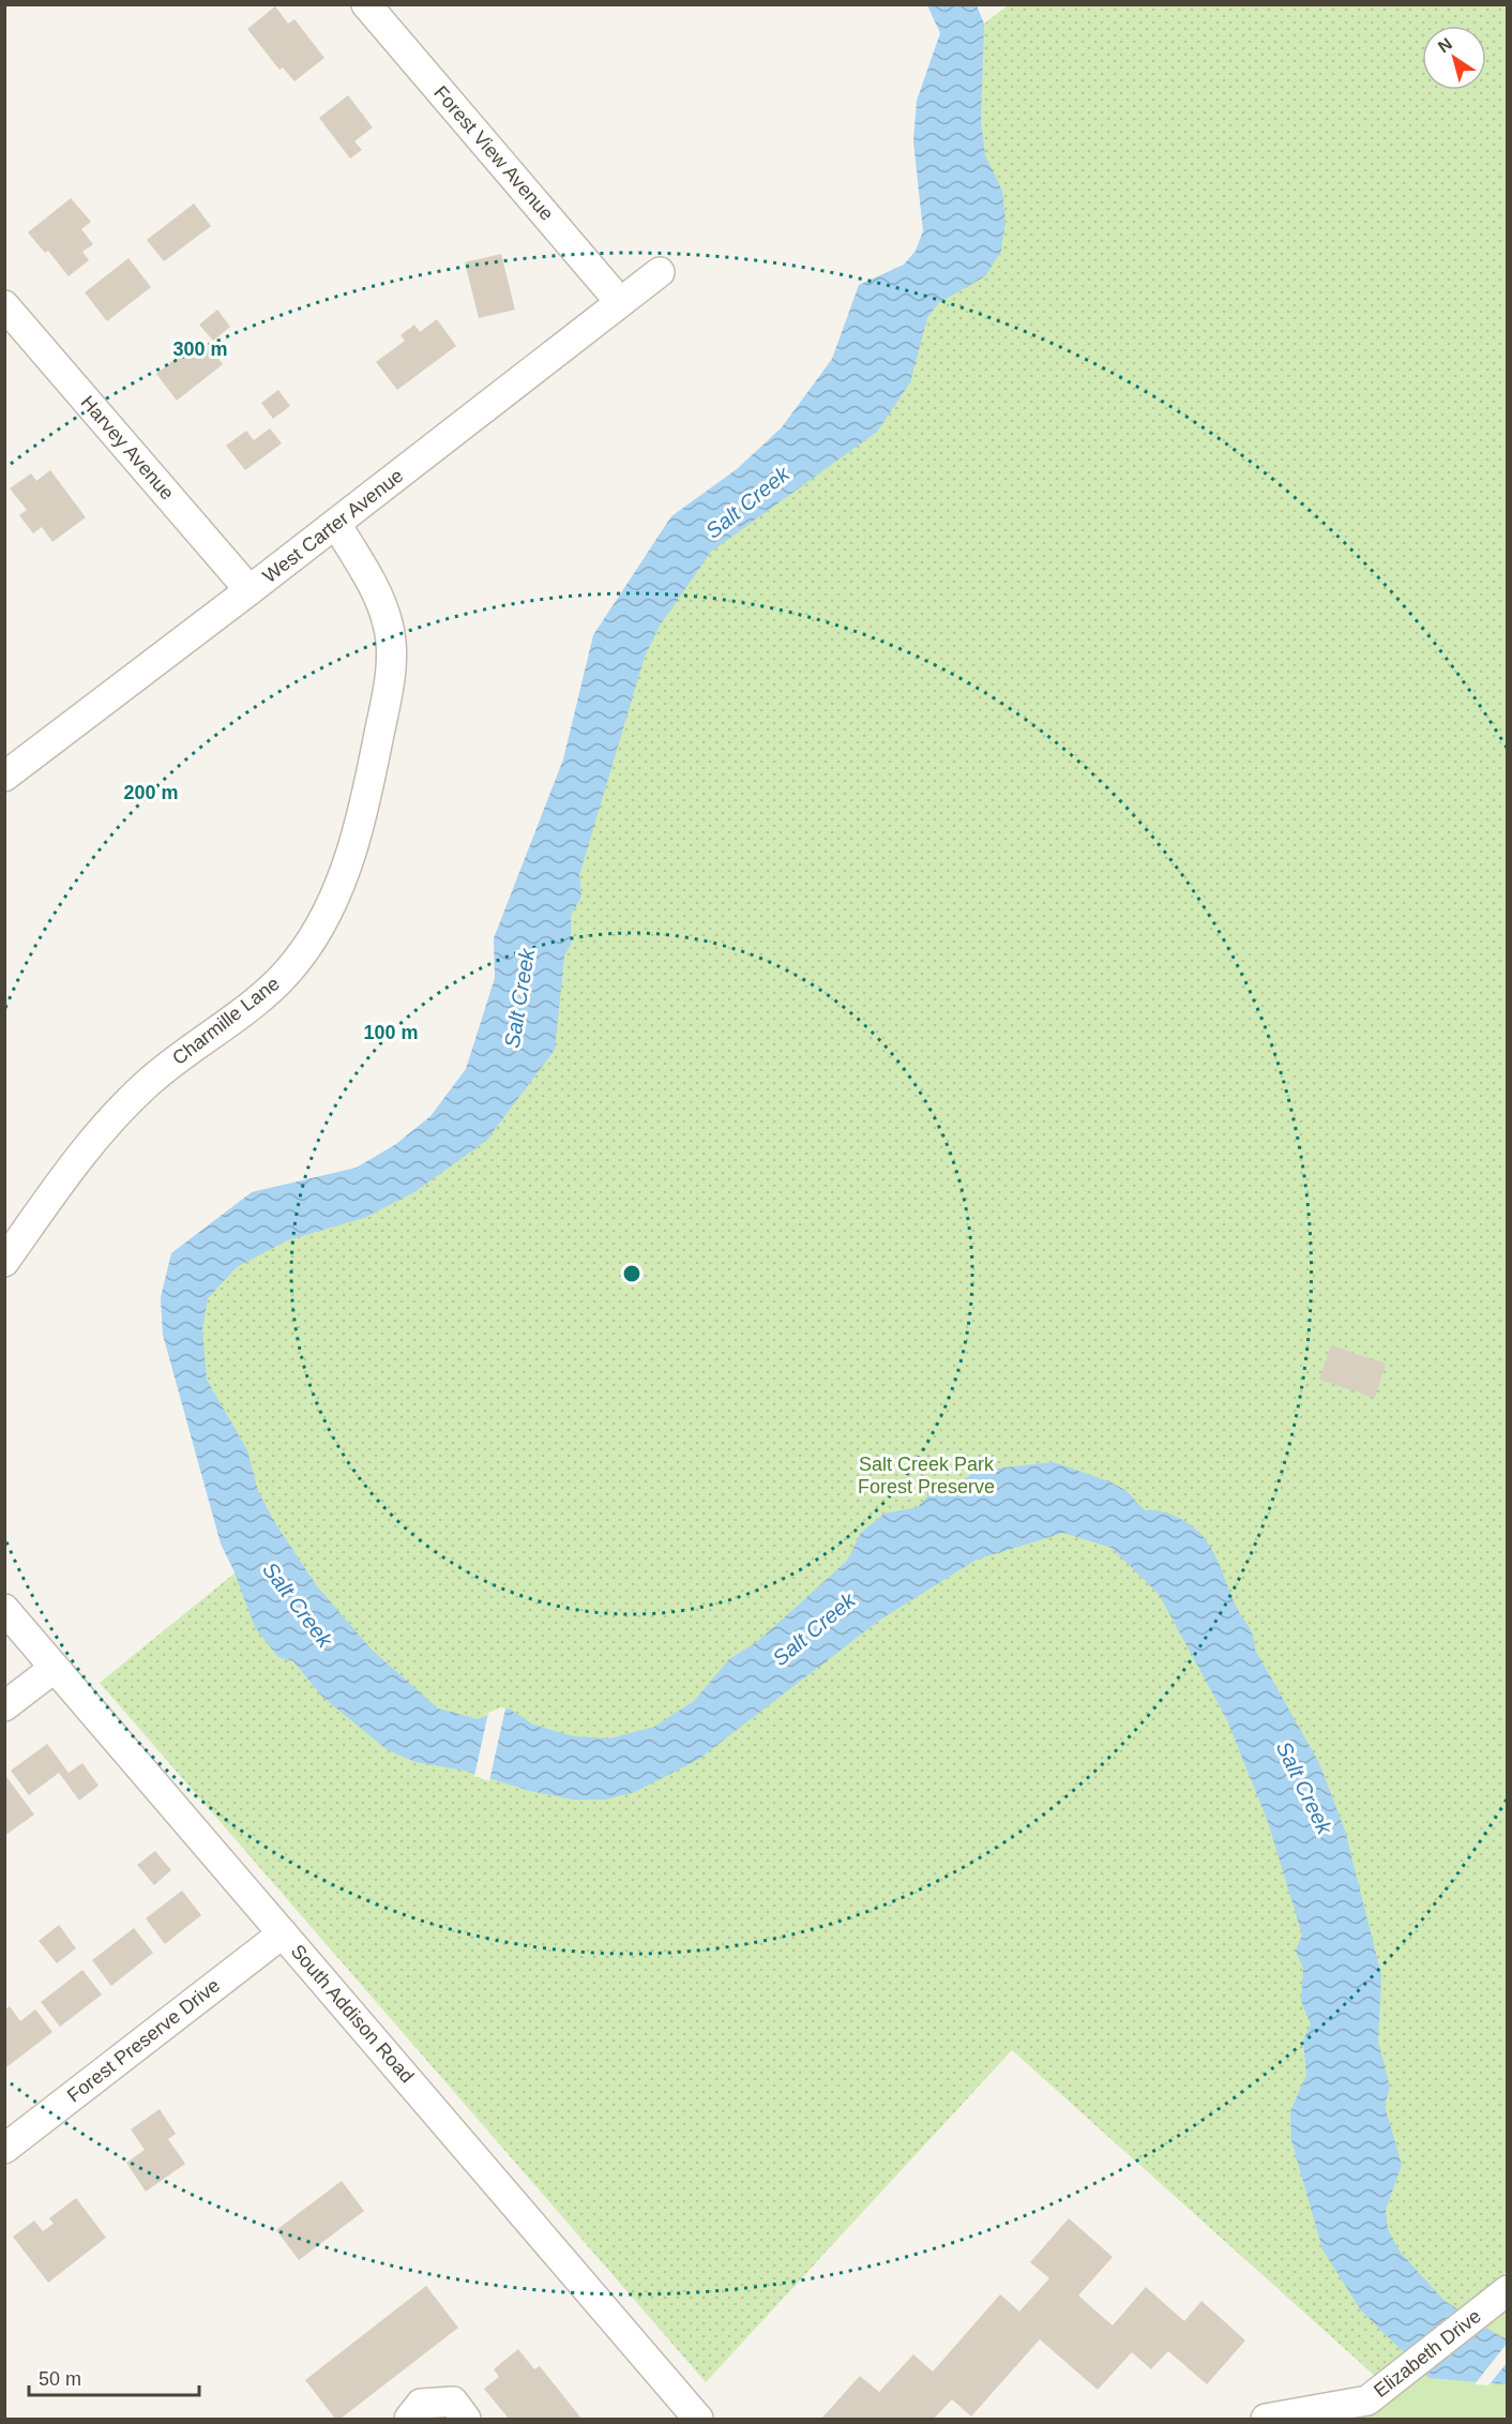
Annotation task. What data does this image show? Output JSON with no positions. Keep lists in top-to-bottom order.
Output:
{
  "streets": {
    "street": [
      "Forest View Avenue",
      "Harvey Avenue",
      "West Carter Avenue",
      "Charmille Lane",
      "South Addison Road",
      "Forest Preserve Drive",
      "Elizabeth Drive"
    ]
  },
  "crossings": [
    ["Forest View Avenue", "West Carter Avenue"],
    ["Harvey Avenue", "West Carter Avenue"],
    ["West Carter Avenue", "Charmille Lane"],
    ["South Addison Road", "Forest Preserve Drive"]
  ],
  "water": ["Salt Creek"],
  "parks": ["Salt Creek Park Forest Preserve"],
  "scale_bar": "50 m",
  "north": "top left",
  "rings": ["300 m", "200 m", "100 m"]
}
